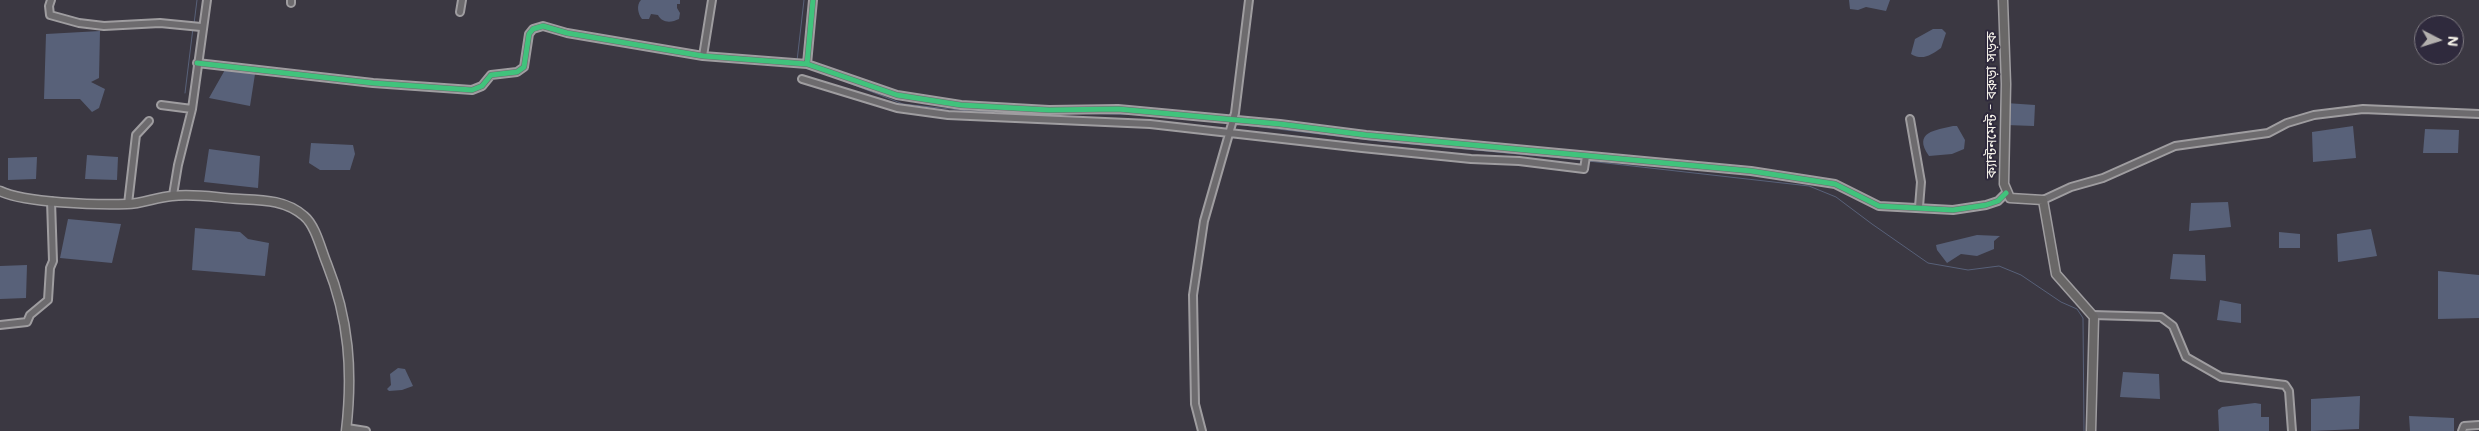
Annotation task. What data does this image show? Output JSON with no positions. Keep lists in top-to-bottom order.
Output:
{
  "streets": {
    "main road": ["ক্যান্টনমেন্ট - বরুড়া সড়ক"]
  },
  "north": "right"
}
